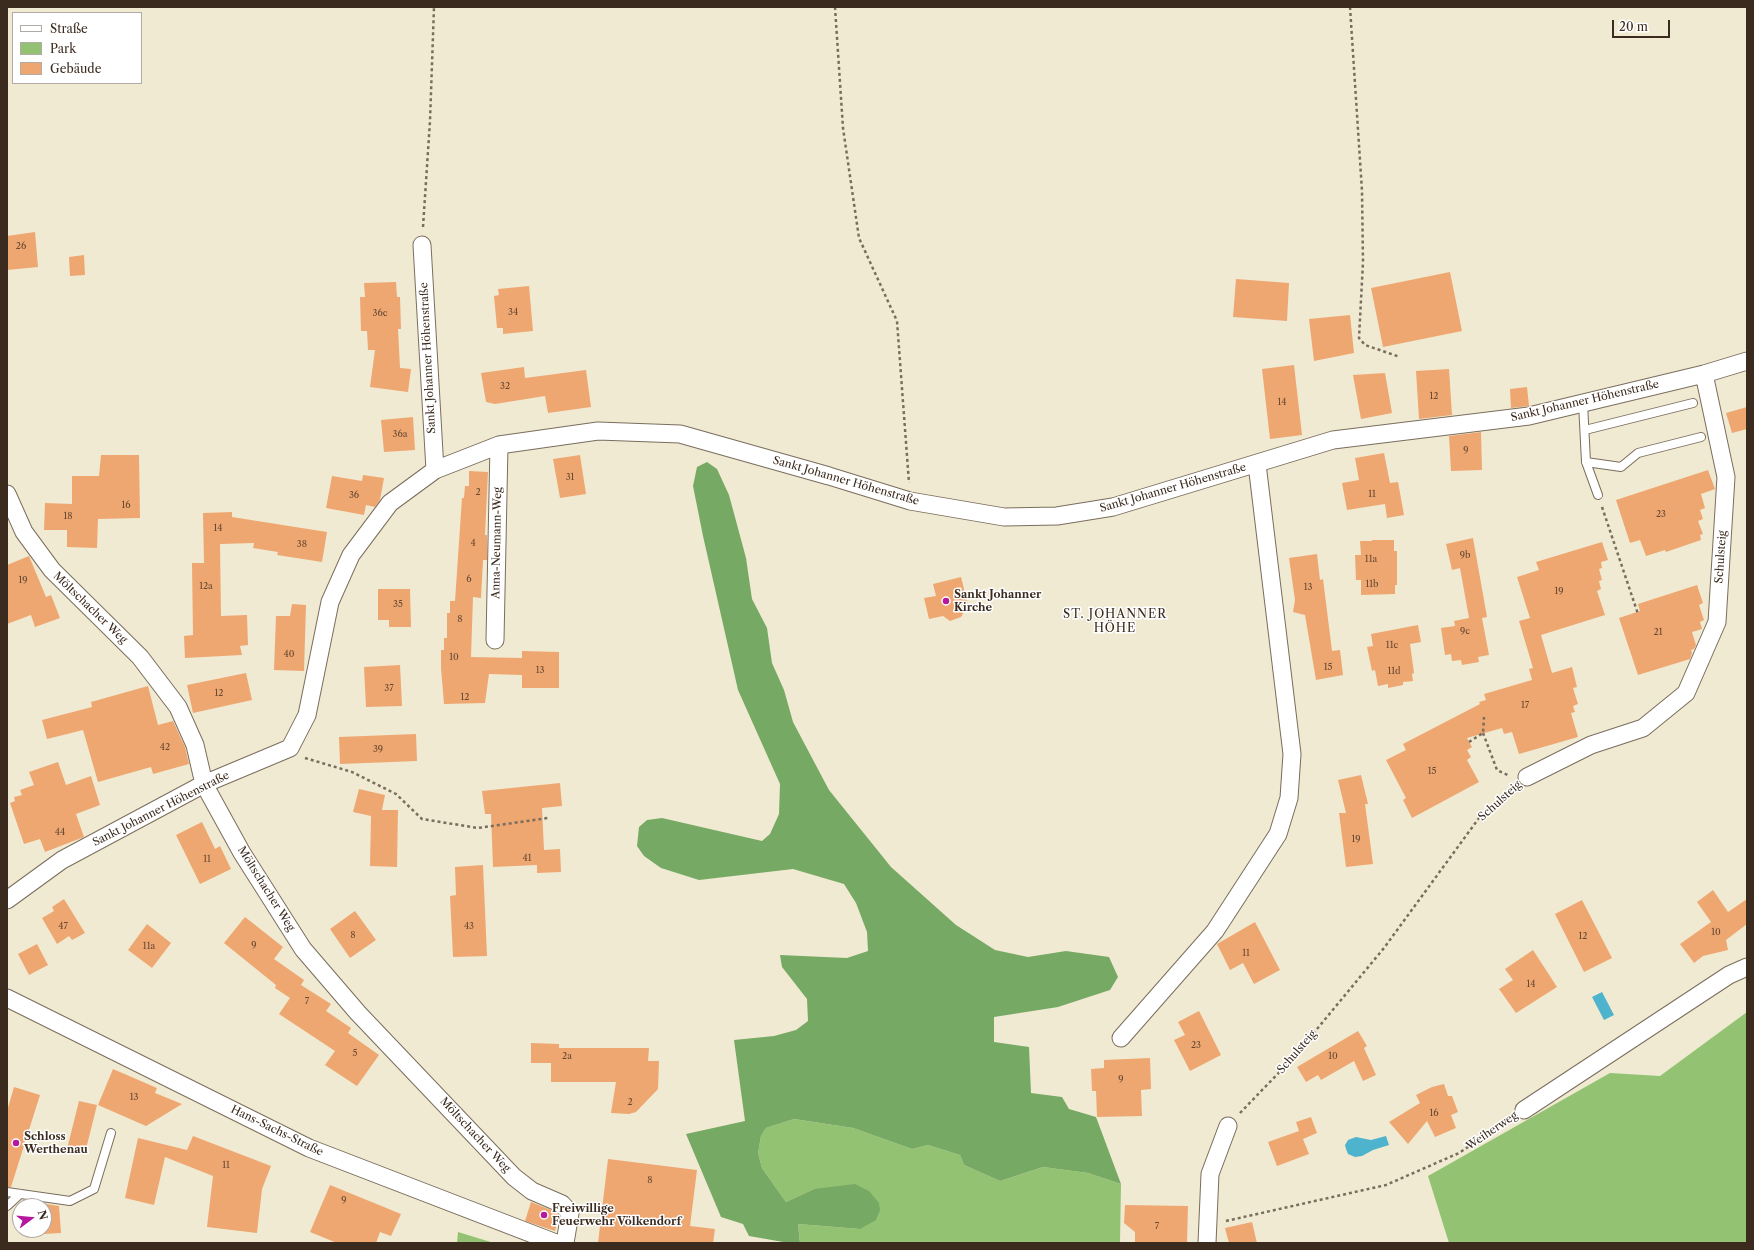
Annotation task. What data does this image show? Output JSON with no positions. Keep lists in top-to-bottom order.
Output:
{
  "streets": {
    "street": [
      "Sankt Johanner Höhenstraße",
      "Anna-Neumann-Weg",
      "Schulsteig",
      "Möltschacher Weg",
      "Hans-Sachs-Straße",
      "Weiherweg"
    ]
  },
  "crossings": [
    ["Sankt Johanner Höhenstraße", "Anna-Neumann-Weg"],
    ["Sankt Johanner Höhenstraße", "Schulsteig"],
    ["Sankt Johanner Höhenstraße", "Möltschacher Weg"]
  ],
  "districts": ["ST. JOHANNER HÖHE"],
  "places": ["Sankt Johanner Kirche", "Schloss Werthenau", "Freiwillige Feuerwehr Völkendorf"],
  "house_numbers": [
    "26",
    "34",
    "36c",
    "32",
    "12",
    "14",
    "36a",
    "9",
    "31",
    "2",
    "11",
    "36",
    "16",
    "23",
    "18",
    "14",
    "4",
    "38",
    "9b",
    "11a",
    "6",
    "19",
    "11b",
    "12a",
    "13",
    "19",
    "35",
    "8",
    "9c",
    "21",
    "11c",
    "40",
    "10",
    "15",
    "13",
    "11d",
    "37",
    "12",
    "12",
    "17",
    "42",
    "39",
    "15",
    "44",
    "19",
    "41",
    "11",
    "47",
    "43",
    "10",
    "8",
    "12",
    "9",
    "11a",
    "11",
    "14",
    "7",
    "23",
    "5",
    "2a",
    "10",
    "9",
    "13",
    "2",
    "16",
    "11",
    "8",
    "9",
    "7"
  ],
  "legend": ["Straße", "Park", "Gebäude"],
  "scale_bar": "20 m",
  "north": "right"
}
